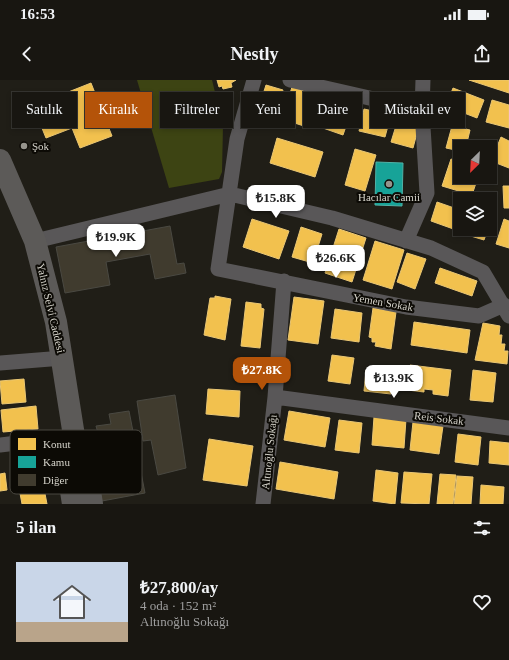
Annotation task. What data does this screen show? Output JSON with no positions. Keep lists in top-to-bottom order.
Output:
{
  "streets": {
    "street": [
      "Yemen Sokak",
      "Yalnız Selvi Caddesi",
      "Reis Sokak",
      "Altınoğlu Sokağı"
    ]
  },
  "crossings": [
    ["Yemen Sokak", "Altınoğlu Sokağı"],
    ["Reis Sokak", "Altınoğlu Sokağı"]
  ],
  "places": ["Şok", "Hacılar Camii"],
  "legend": ["Konut", "Kamu", "Diğer"],
  "north": "bottom left",
  "page": {
    "status": "16:53",
    "header": "Nestly",
    "chip": [
      "Satılık",
      "Kiralık",
      "Filtreler",
      "Yeni",
      "Daire",
      "Müstakil ev"
    ],
    "price": [
      "₺15.8K",
      "₺19.9K",
      "₺26.6K",
      "₺27.8K",
      "₺13.9K"
    ],
    "heading": "5 ilan",
    "list": [
      {
        "name": "₺27,800/ay",
        "note": "4 oda · 152 m² · Altınoğlu Sokağı"
      }
    ]
  }
}
